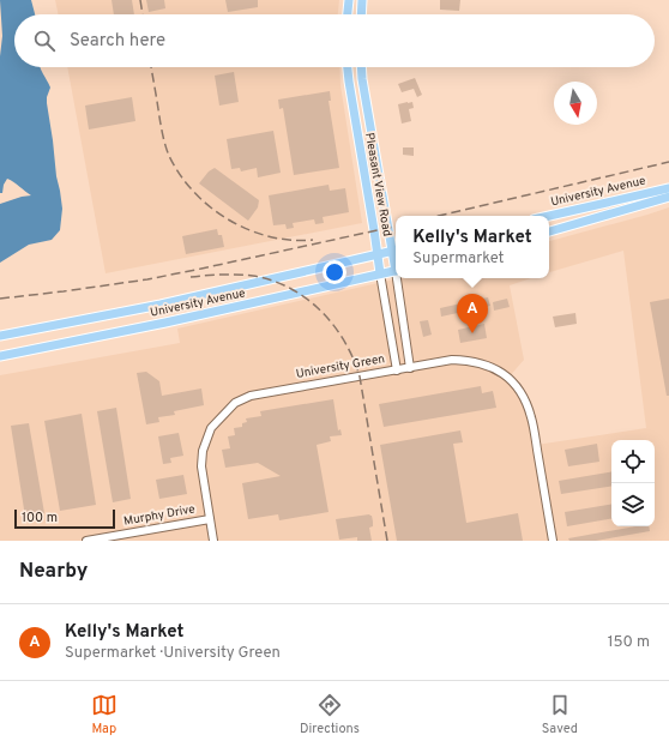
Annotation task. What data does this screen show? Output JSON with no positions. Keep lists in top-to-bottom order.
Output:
{
  "streets": {
    "main road": ["Pleasant View Road", "University Avenue"],
    "street": ["University Green", "Murphy Drive"]
  },
  "crossings": [
    ["Pleasant View Road", "University Avenue"],
    ["Pleasant View Road", "University Green"],
    ["University Green", "Murphy Drive"]
  ],
  "scale_bar": "100 m",
  "north": "bottom",
  "page": {
    "search": "Search here",
    "popup": ["Kelly's Market", "Supermarket"],
    "pins": "A",
    "scale": "100 m",
    "heading": "Nearby",
    "list": [
      {
        "mark": "A",
        "name": "Kelly's Market",
        "note": "Supermarket · University Green",
        "value": "150 m"
      }
    ],
    "nav": ["Map", "Directions", "Saved"]
  }
}
